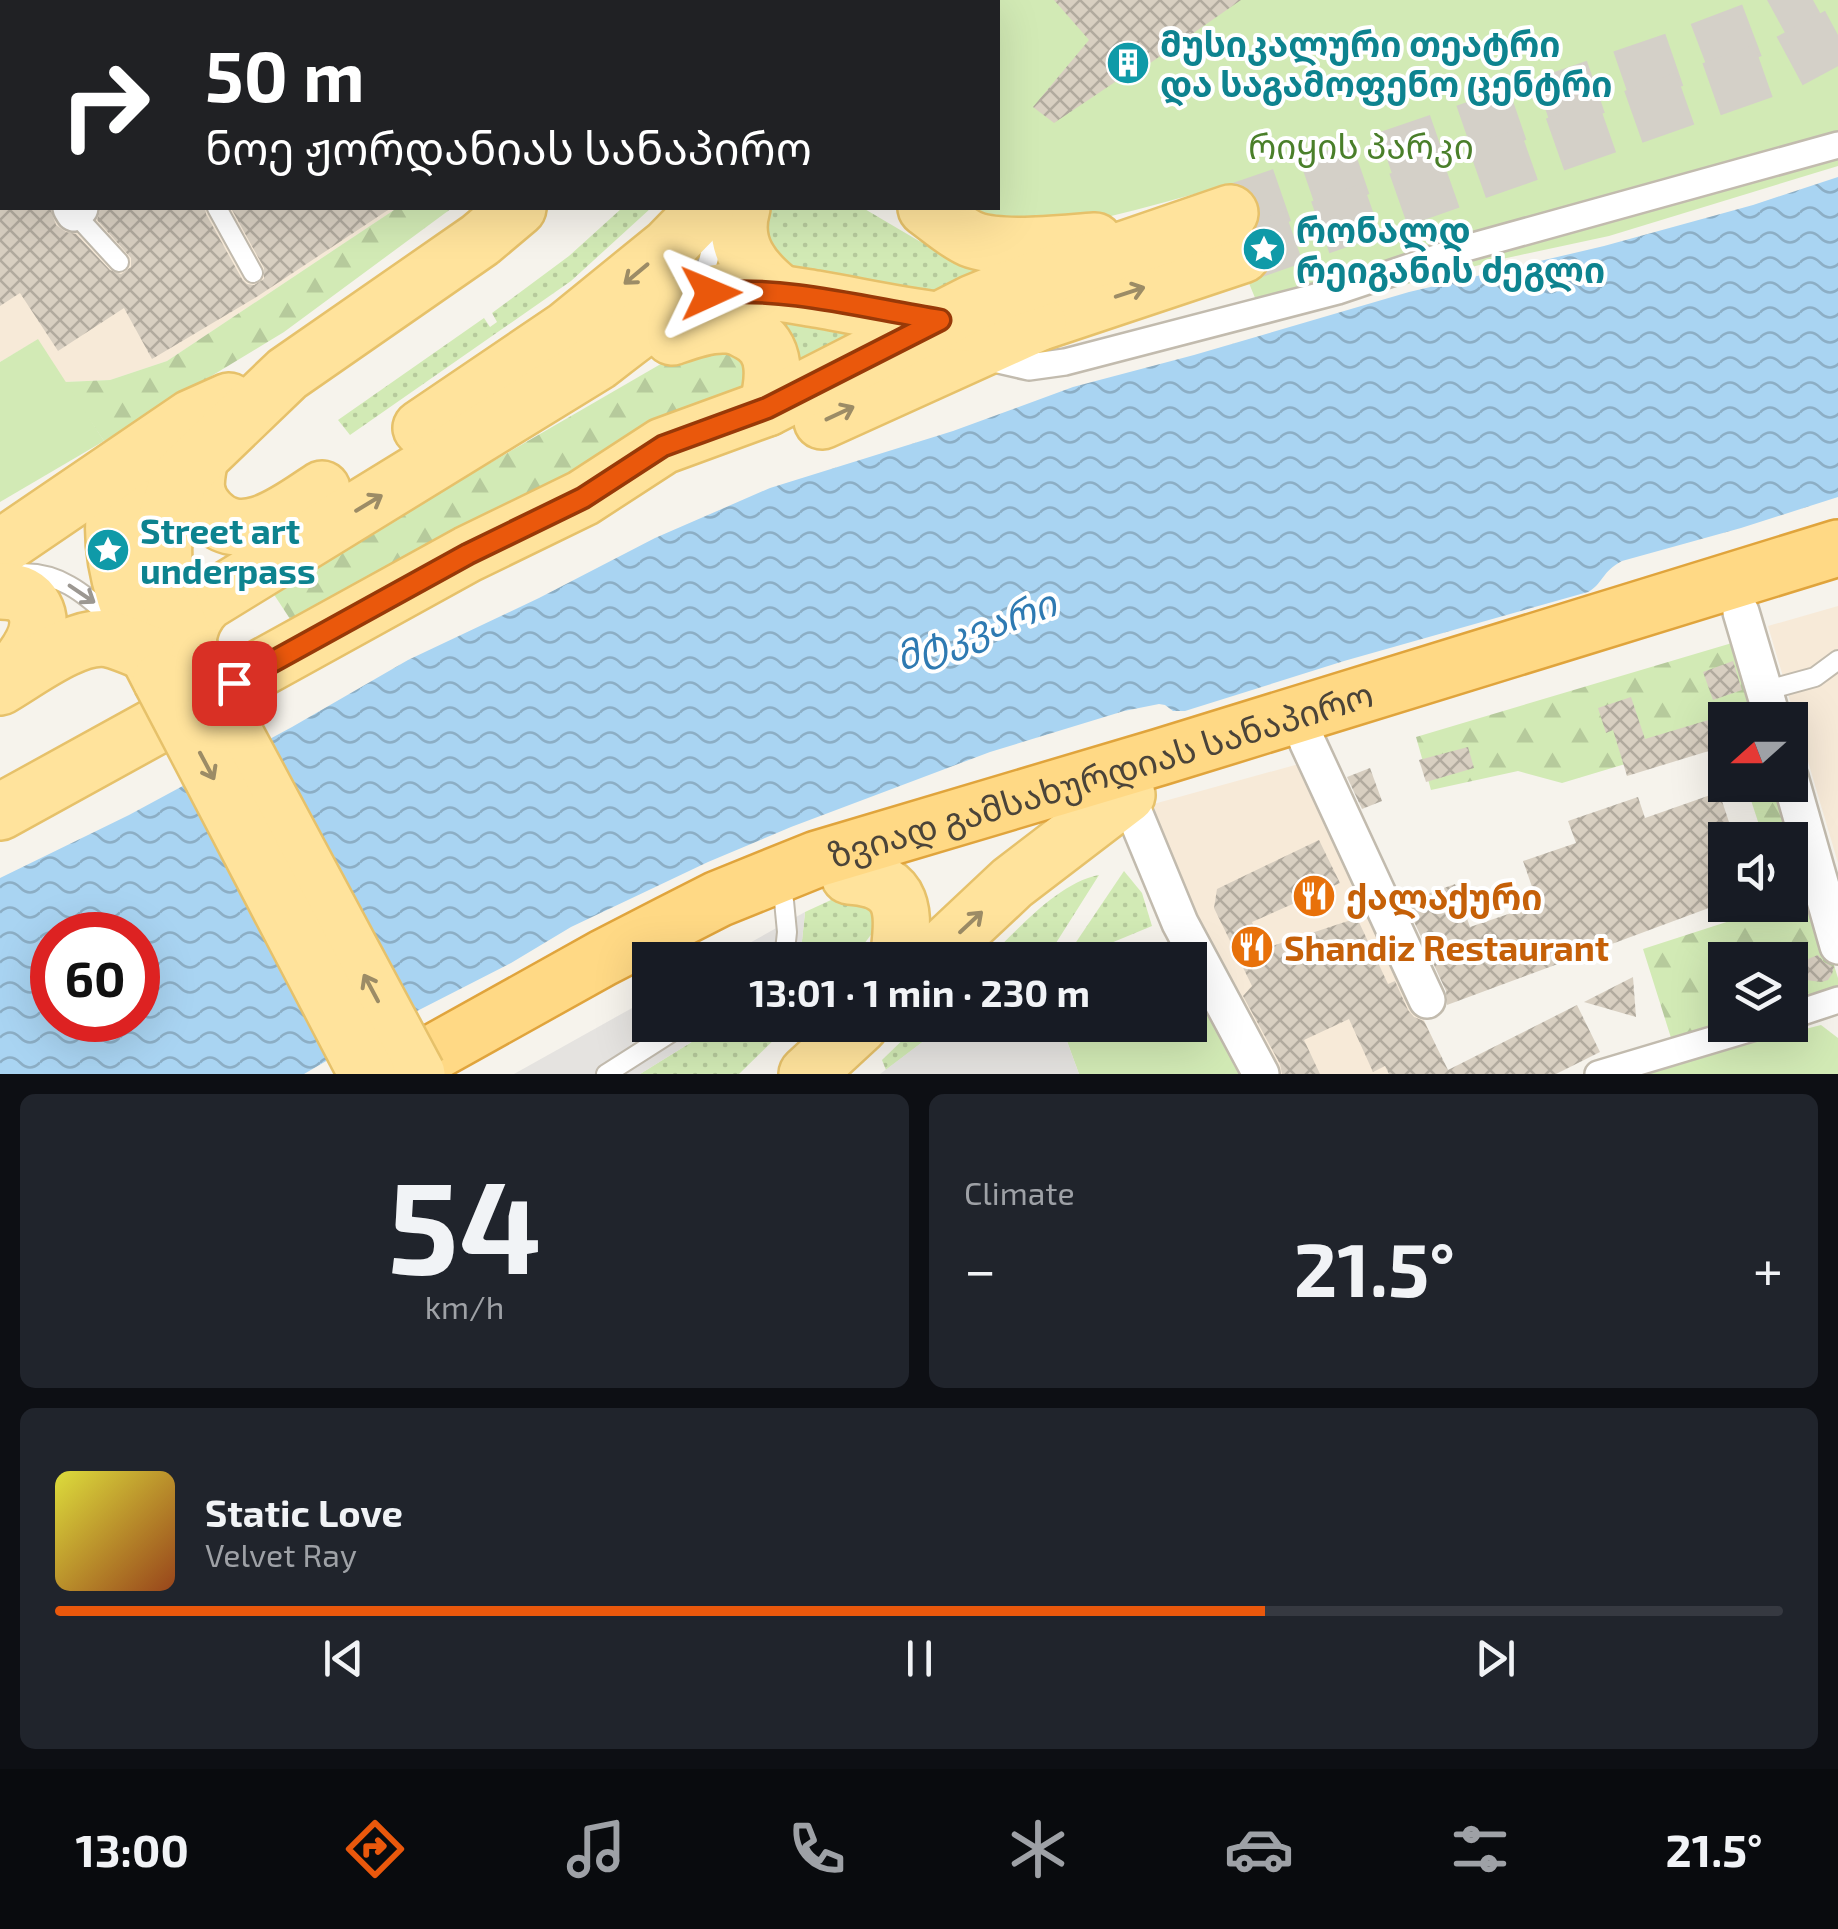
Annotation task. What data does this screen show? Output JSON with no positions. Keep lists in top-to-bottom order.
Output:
{
  "streets": {
    "highway": ["ზვიად გამსახურდიას სანაპირო"]
  },
  "water": ["მტკვარი"],
  "parks": ["რიყის პარკი"],
  "places": {
    "building": ["მუსიკალური თეატრი და საგამოფენო ცენტრი"],
    "place": ["რონალდ რეიგანის ძეგლი", "Street art underpass"],
    "restaurant": ["ქალაქური", "Shandiz Restaurant"]
  },
  "north": "left",
  "page": {
    "turn": ["50 m", "ნოე ჟორდანიას სანაპირო"],
    "limit": "60",
    "trip": "13:01 · 1 min · 230 m",
    "tile": [
      ["54", "km/h"],
      "Climate"
    ],
    "heat": ["−", "21.5°", "+"],
    "song": ["Static Love", "Velvet Ray"],
    "tabs": ["13:00", "21.5°"]
  }
}
